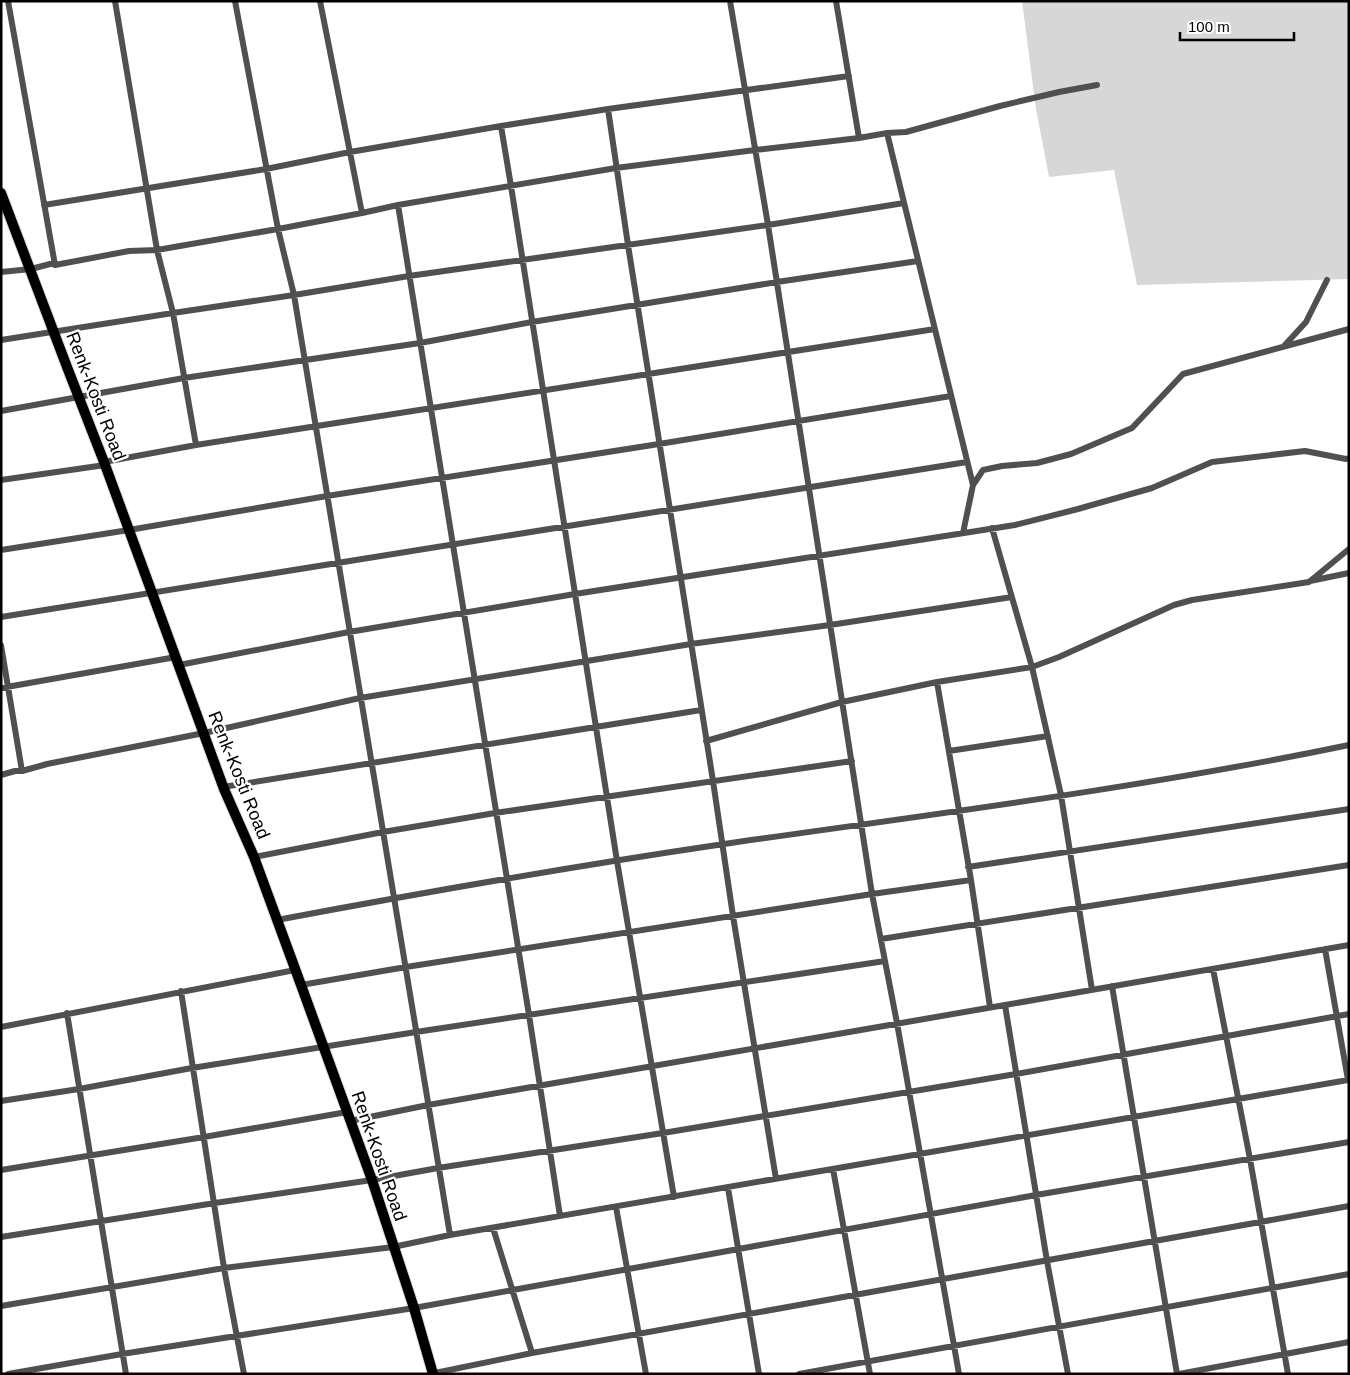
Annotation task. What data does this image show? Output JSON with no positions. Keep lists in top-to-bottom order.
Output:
{
  "streets": {
    "main road": ["Renk-Kosti Road"]
  },
  "scale_bar": "100 m"
}
